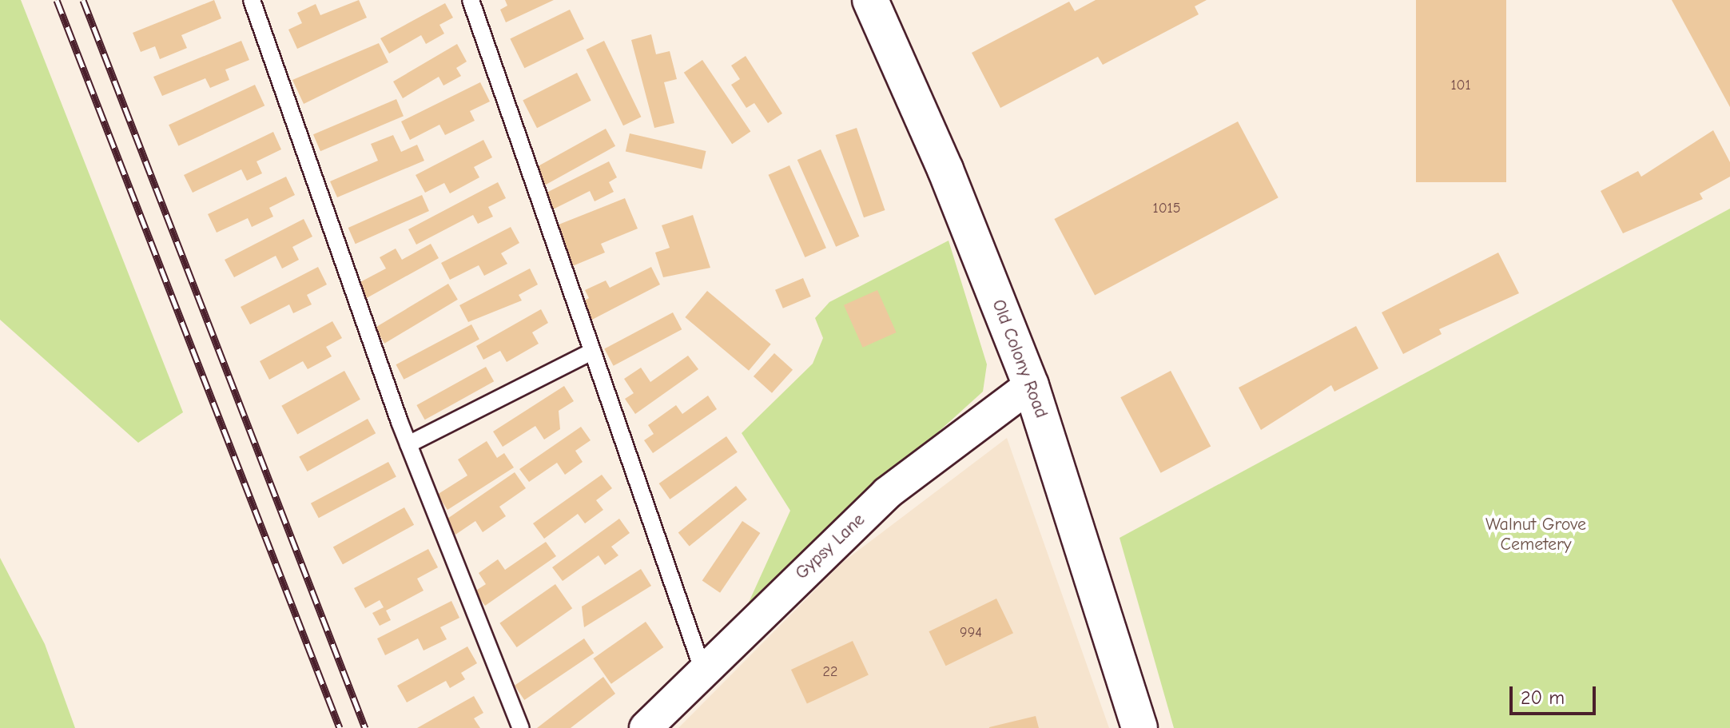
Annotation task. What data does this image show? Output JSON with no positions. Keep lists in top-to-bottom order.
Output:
{
  "streets": {
    "main road": ["Old Colony Road"],
    "street": ["Gypsy Lane"]
  },
  "crossings": [
    ["Old Colony Road", "Gypsy Lane"]
  ],
  "parks": ["Walnut Grove Cemetery"],
  "house_numbers": [
    "101",
    "1015",
    "994",
    "22"
  ],
  "scale_bar": "20 m"
}
